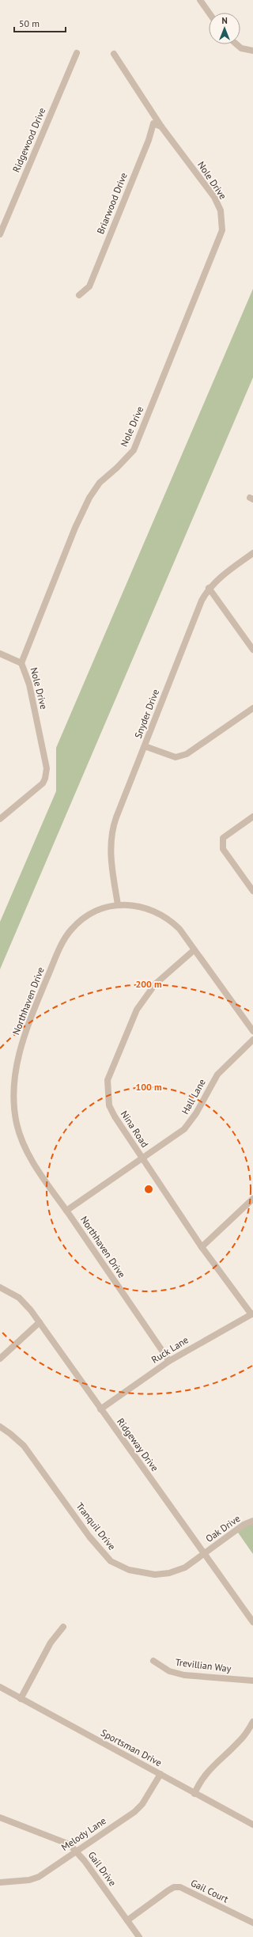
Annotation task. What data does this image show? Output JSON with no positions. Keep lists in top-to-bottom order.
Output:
{
  "streets": {
    "street": [
      "Ridgewood Drive",
      "Nole Drive",
      "Briarwood Drive",
      "Snyder Drive",
      "Northhaven Drive",
      "Hall Lane",
      "Nina Road",
      "Ruck Lane",
      "Ridgeway Drive",
      "Tranquil Drive",
      "Oak Drive",
      "Trevillian Way",
      "Sportsman Drive",
      "Melody Lane",
      "Gail Drive",
      "Gail Court"
    ]
  },
  "crossings": [
    ["Nole Drive", "Briarwood Drive"],
    ["Snyder Drive", "Northhaven Drive"],
    ["Northhaven Drive", "Hall Lane"],
    ["Northhaven Drive", "Nina Road"],
    ["Northhaven Drive", "Ruck Lane"],
    ["Hall Lane", "Nina Road"],
    ["Nina Road", "Ruck Lane"],
    ["Ruck Lane", "Ridgeway Drive"],
    ["Ridgeway Drive", "Tranquil Drive"],
    ["Ridgeway Drive", "Oak Drive"],
    ["Tranquil Drive", "Oak Drive"],
    ["Sportsman Drive", "Melody Lane"],
    ["Melody Lane", "Gail Drive"],
    ["Gail Drive", "Gail Court"]
  ],
  "scale_bar": "50 m",
  "north": "top",
  "rings": ["200 m", "100 m"]
}
